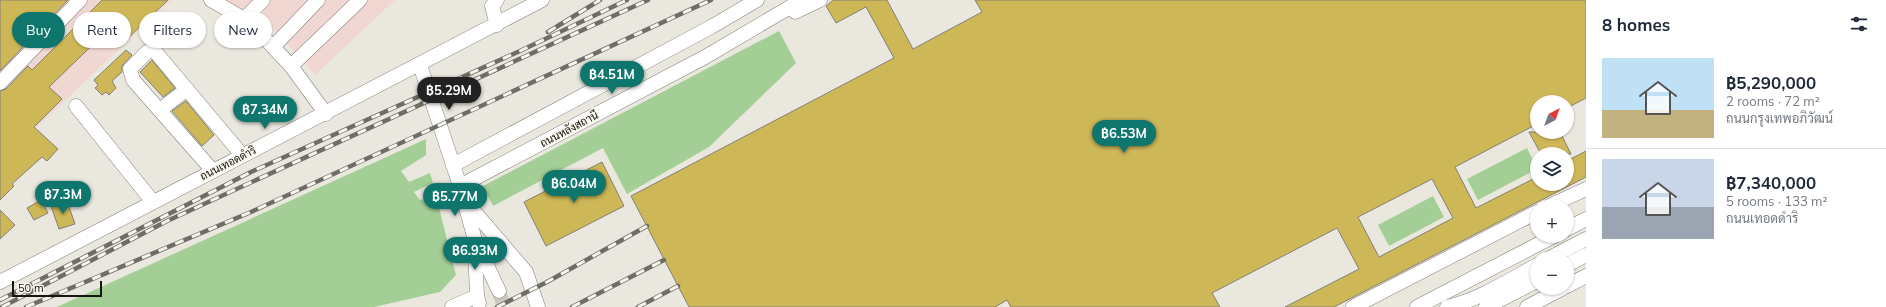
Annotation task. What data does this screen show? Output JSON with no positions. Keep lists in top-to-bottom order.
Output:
{
  "streets": {
    "street": ["ถนนหลังสถานี", "ถนนเทอดดำริ"]
  },
  "scale_bar": "50 m",
  "north": "top right",
  "page": {
    "heading": "8 homes",
    "chip": [
      "Buy",
      "Rent",
      "Filters",
      "New"
    ],
    "list": [
      {
        "name": "฿5,290,000",
        "note": "2 rooms · 72 m² · ถนนกรุงเทพอภิวัฒน์"
      },
      {
        "name": "฿7,340,000",
        "note": "5 rooms · 133 m² · ถนนเทอดดำริ"
      }
    ],
    "price": [
      "฿4.51M",
      "฿5.29M",
      "฿7.34M",
      "฿6.53M",
      "฿6.04M",
      "฿7.3M",
      "฿5.77M",
      "฿6.93M"
    ],
    "map_buttons": ["+", "−"],
    "scale": "50 m"
  }
}
